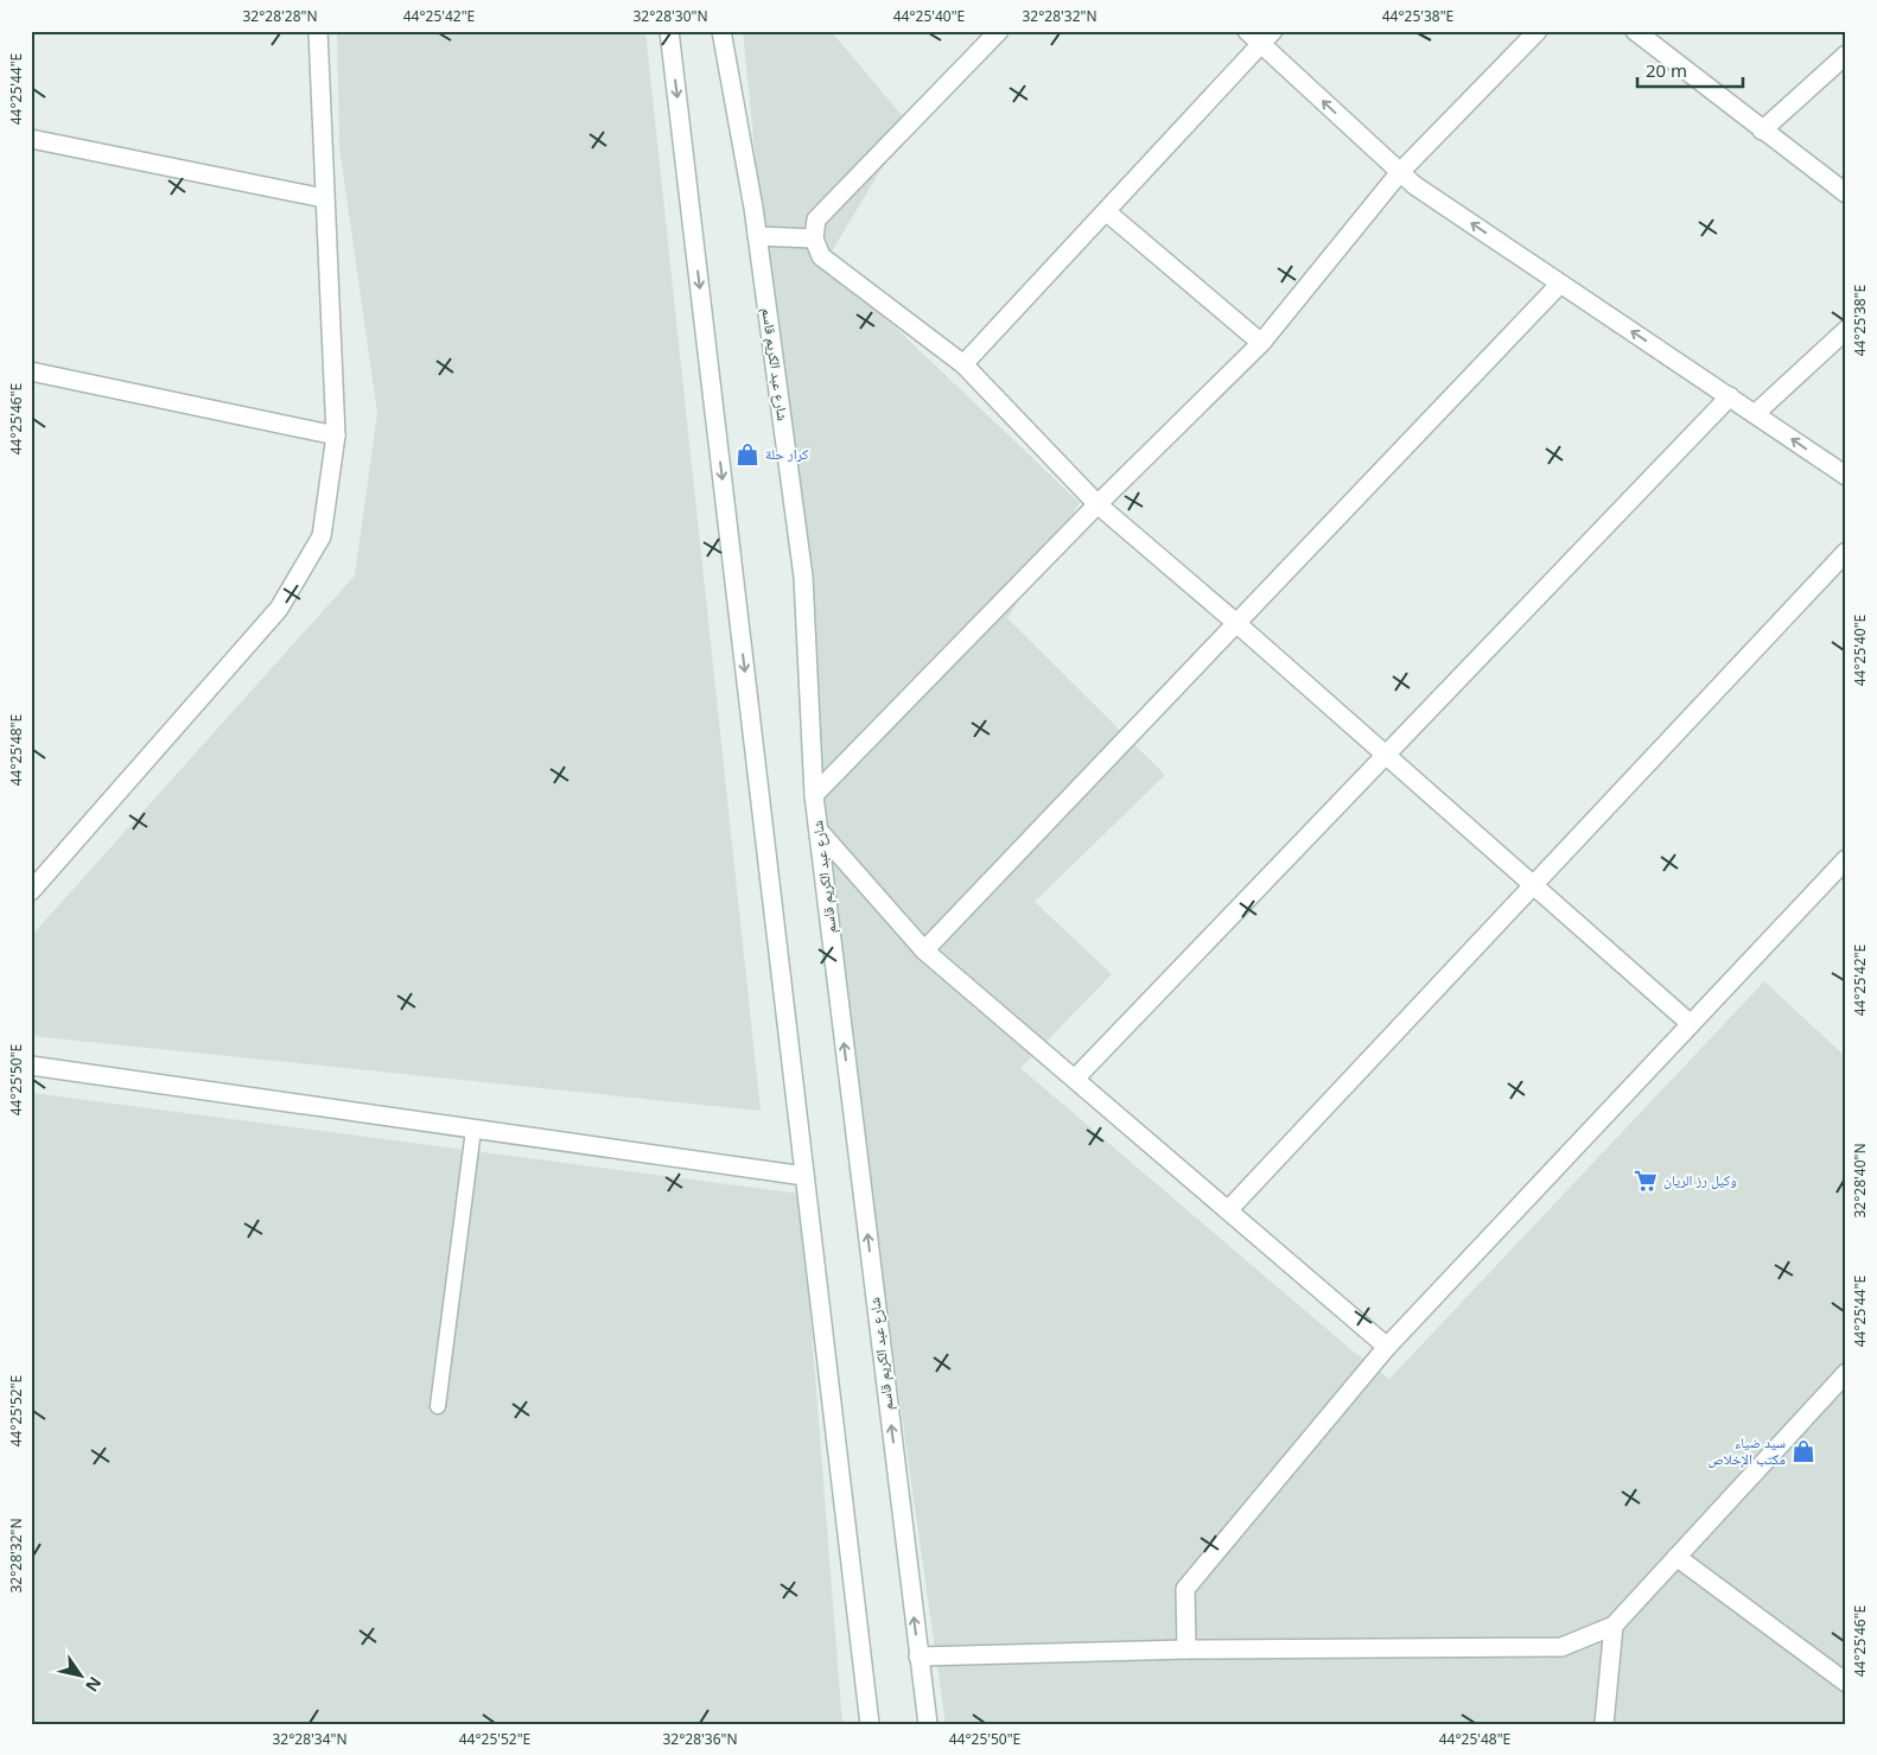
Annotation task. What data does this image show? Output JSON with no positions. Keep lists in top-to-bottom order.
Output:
{
  "streets": {
    "street": ["شارع عبد الكريم قاسم"]
  },
  "places": {
    "shop": ["كرار حلة", "سيد ضياء مكتب الإخلاص"],
    "supermarket": ["وكيل رز الريان"]
  },
  "scale_bar": "20 m",
  "north": "bottom right",
  "coordinates": [
    "32°28'28\"N",
    "44°25'42\"E",
    "32°28'30\"N",
    "44°25'40\"E",
    "32°28'32\"N",
    "44°25'38\"E",
    "44°25'44\"E",
    "44°25'46\"E",
    "44°25'48\"E",
    "44°25'50\"E",
    "32°28'40\"N",
    "44°25'52\"E",
    "32°28'34\"N",
    "32°28'36\"N"
  ]
}
